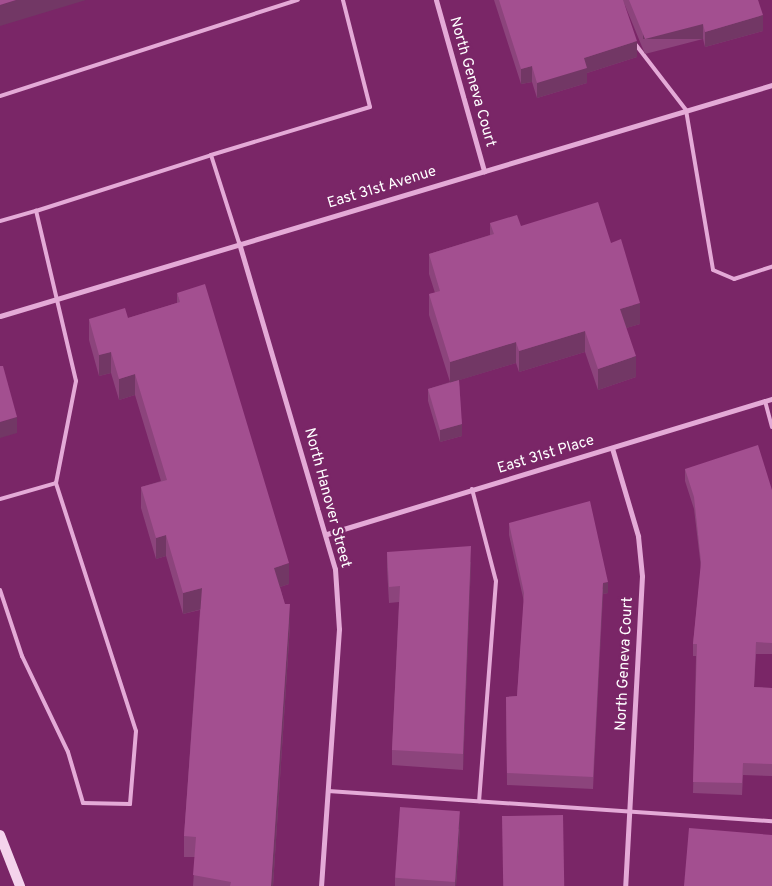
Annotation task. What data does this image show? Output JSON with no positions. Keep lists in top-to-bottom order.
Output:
{
  "streets": {
    "street": [
      "North Geneva Court",
      "East 31st Avenue",
      "East 31st Place",
      "North Hanover Street"
    ]
  },
  "crossings": [
    ["North Geneva Court", "East 31st Avenue"],
    ["North Geneva Court", "East 31st Place"],
    ["East 31st Avenue", "North Hanover Street"],
    ["East 31st Place", "North Hanover Street"]
  ]
}
